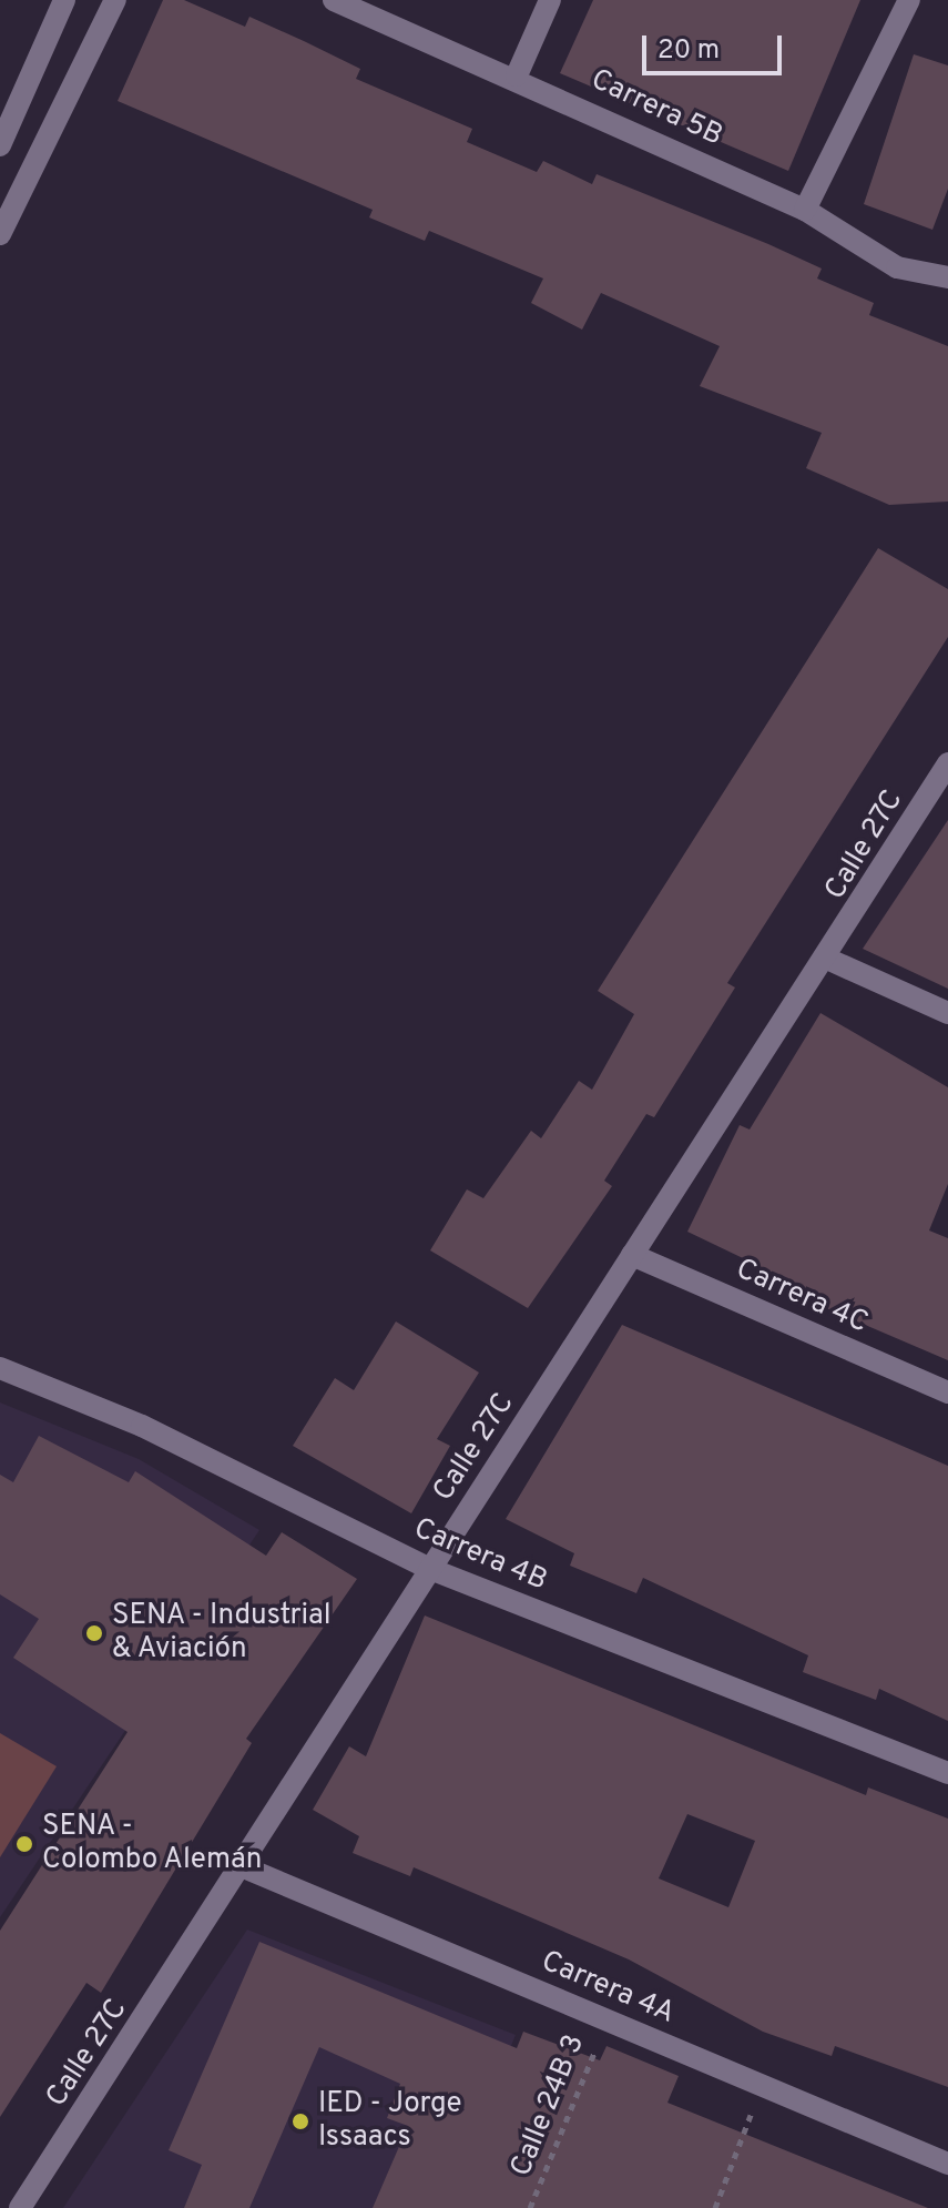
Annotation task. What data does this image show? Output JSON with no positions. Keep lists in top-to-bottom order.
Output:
{
  "streets": {
    "street": [
      "Carrera 5B",
      "Calle 27C",
      "Carrera 4C",
      "Carrera 4B",
      "Carrera 4A"
    ],
    "path": ["Calle 24B 3"]
  },
  "crossings": [
    ["Calle 27C", "Carrera 4C"],
    ["Calle 27C", "Carrera 4B"],
    ["Calle 27C", "Carrera 4A"],
    ["Carrera 4A", "Calle 24B 3"]
  ],
  "places": ["SENA - Industrial & Aviación", "SENA - Colombo Alemán", "IED - Jorge Issaacs"],
  "scale_bar": "20 m"
}
